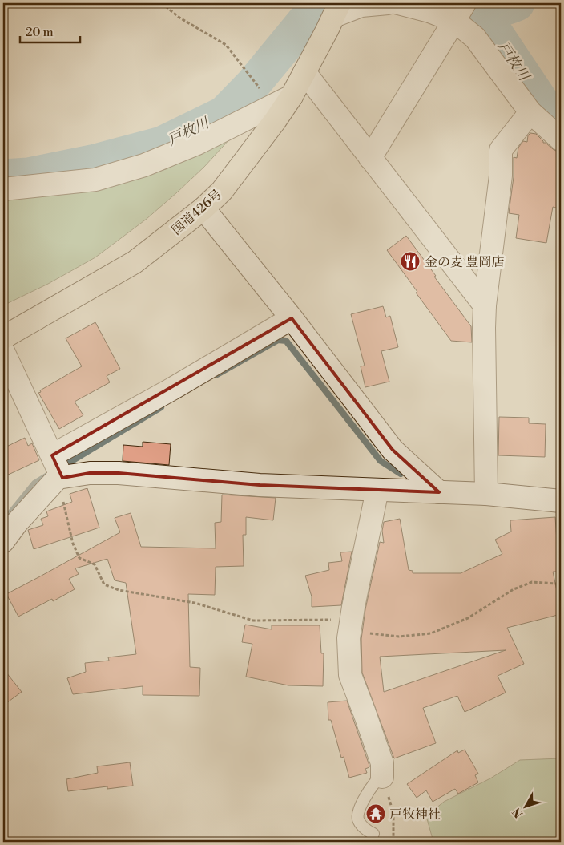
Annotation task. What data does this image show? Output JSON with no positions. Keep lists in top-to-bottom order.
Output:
{
  "streets": {
    "highway": ["国道426号"]
  },
  "water": ["戸枚川"],
  "places": {
    "restaurant": ["金の麦 豊岡店"],
    "temple": ["戸牧神社"]
  },
  "scale_bar": "20 m",
  "north": "bottom left"
}
